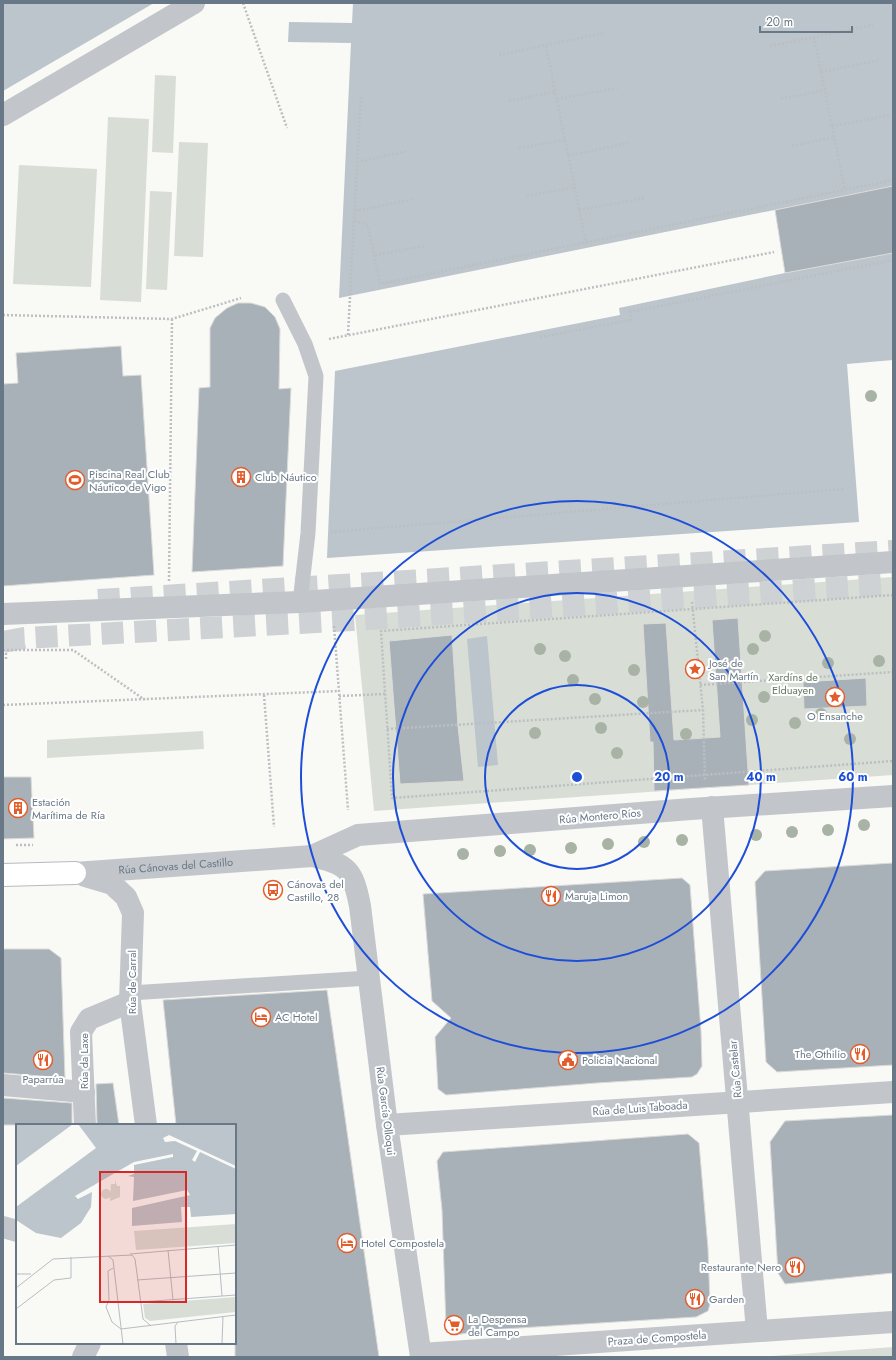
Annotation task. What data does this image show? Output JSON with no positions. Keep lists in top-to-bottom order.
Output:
{
  "streets": {
    "street": [
      "Rúa Montero Ríos",
      "Rúa Cánovas del Castillo",
      "Rúa de Carral",
      "Rúa da Laxe",
      "Rúa Castelar",
      "Rúa de Luis Taboada",
      "Rúa García Olloqui",
      "Praza de Compostela"
    ]
  },
  "crossings": [
    ["Rúa Montero Ríos", "Rúa Cánovas del Castillo"],
    ["Rúa Montero Ríos", "Rúa Castelar"],
    ["Rúa Cánovas del Castillo", "Rúa de Carral"],
    ["Rúa Cánovas del Castillo", "Rúa García Olloqui"],
    ["Rúa de Carral", "Rúa da Laxe"],
    ["Rúa Castelar", "Rúa de Luis Taboada"],
    ["Rúa Castelar", "Praza de Compostela"],
    ["Rúa de Luis Taboada", "Rúa García Olloqui"],
    ["Rúa García Olloqui", "Praza de Compostela"]
  ],
  "parks": ["Xardíns de Elduayen"],
  "places": {
    "building": ["Club Náutico", "Estación Marítima de Ría"],
    "sports": ["Piscina Real Club Náutico de Vigo"],
    "place": ["José de San Martín", "O Ensanche"],
    "bus stop": ["Cánovas del Castillo, 28"],
    "restaurant": [
      "Maruja Limon",
      "The Othilio",
      "Paparrúa",
      "Restaurante Nero",
      "Garden"
    ],
    "hotel": ["AC Hotel", "Hotel Compostela"],
    "public building": ["Policia Nacional"],
    "supermarket": ["La Despensa del Campo"]
  },
  "scale_bar": "20 m",
  "rings": ["20 m", "40 m", "60 m"]
}
